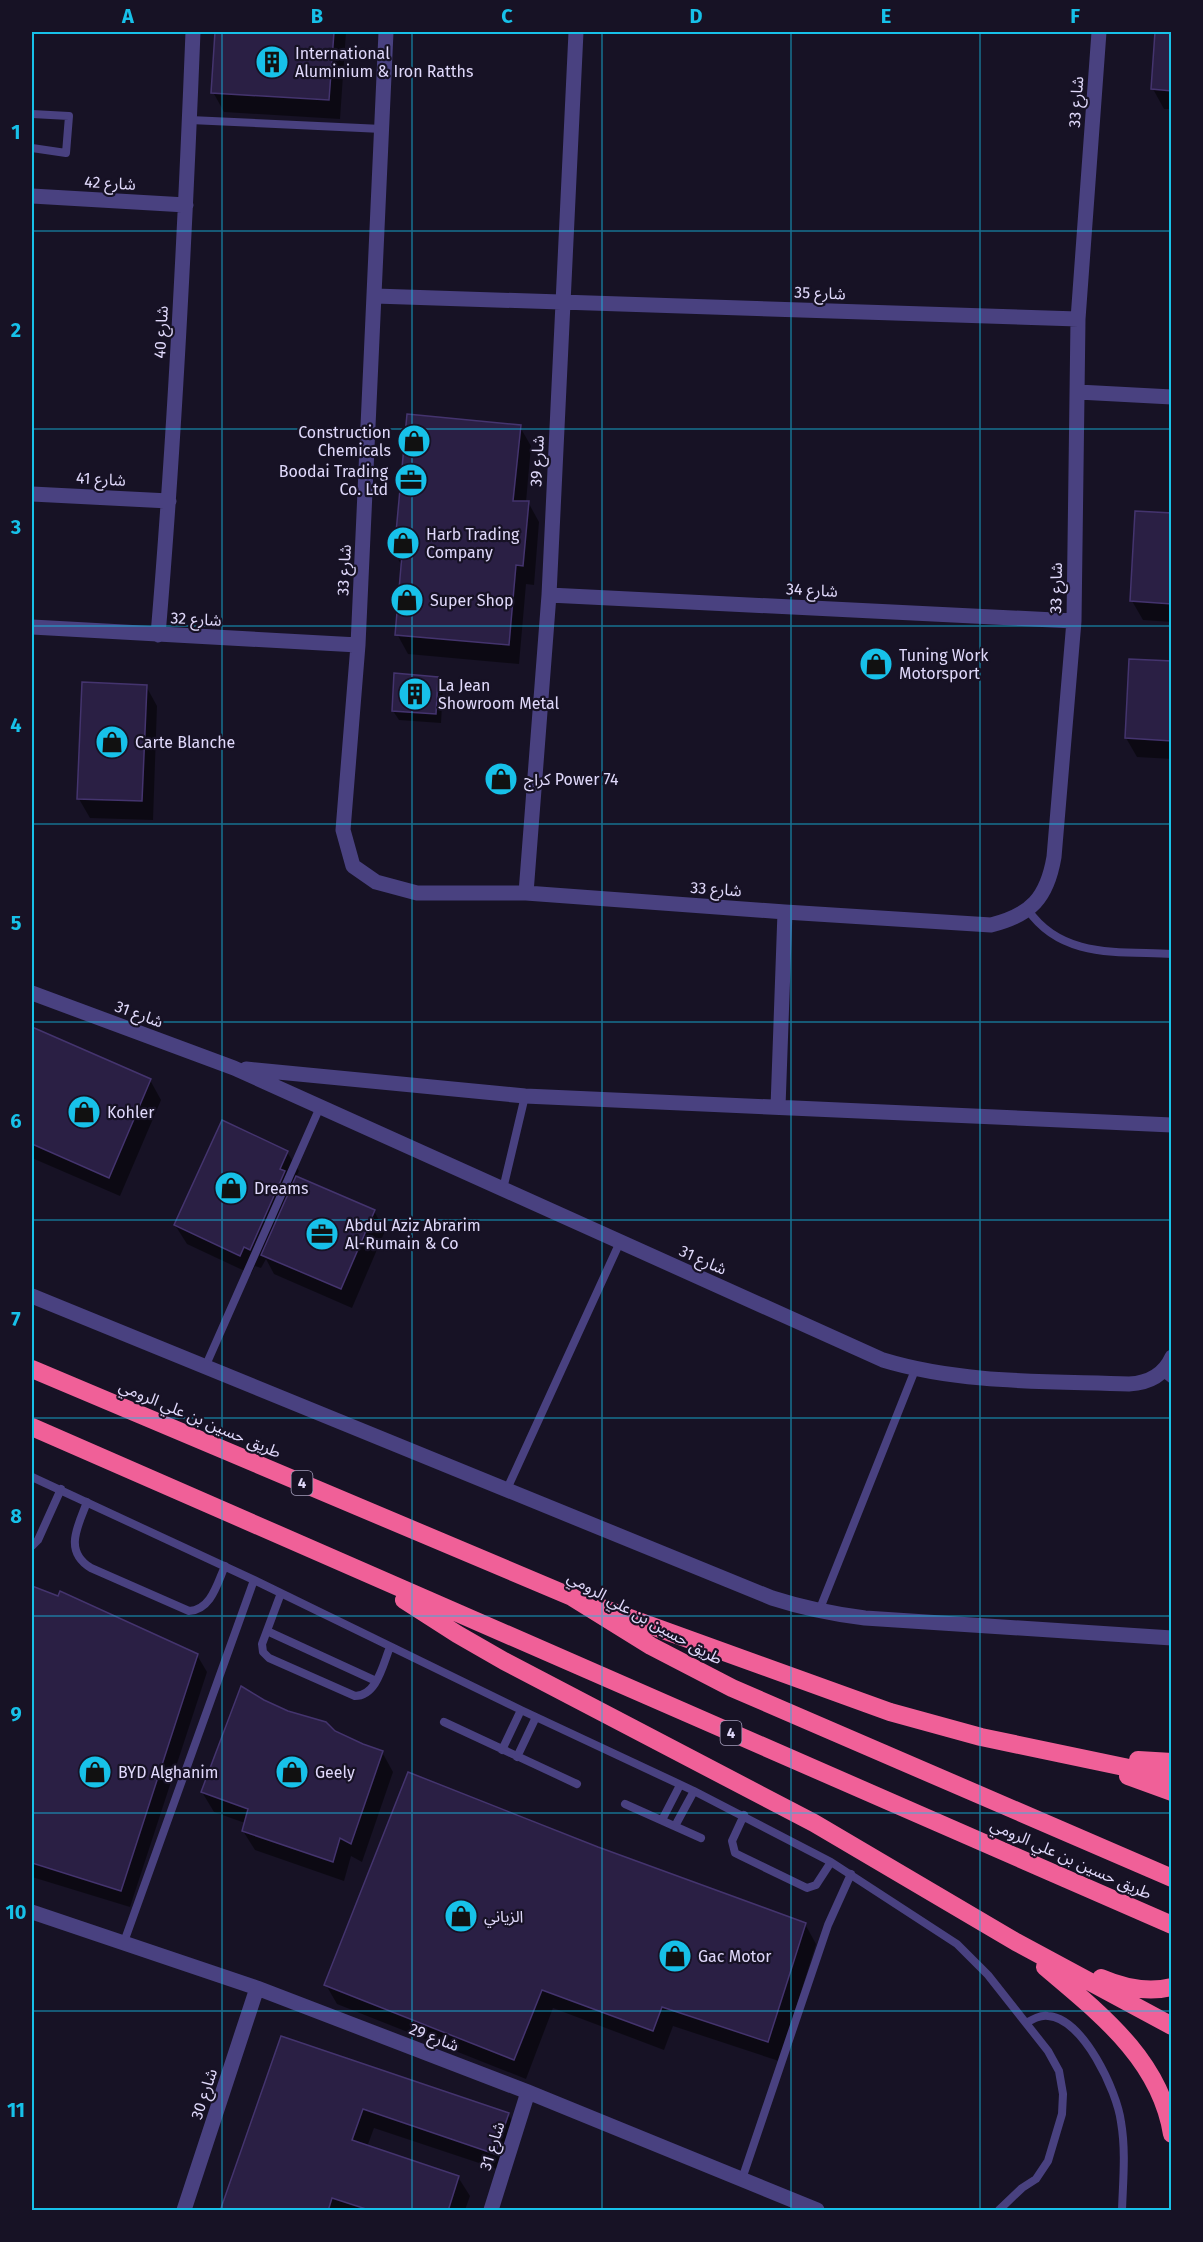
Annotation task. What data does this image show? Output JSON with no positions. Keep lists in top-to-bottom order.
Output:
{
  "streets": {
    "highway": ["طريق حسين بن علي الرومي", "4"],
    "street": [
      "شارع 33",
      "شارع 42",
      "شارع 35",
      "شارع 40",
      "شارع 39",
      "شارع 41",
      "شارع 34",
      "32 شارع",
      "شارع 31",
      "شارع 29",
      "شارع 30"
    ]
  },
  "crossings": [
    ["شارع 33", "شارع 35"],
    ["شارع 33", "شارع 39"],
    ["شارع 33", "شارع 34"],
    ["شارع 33", "32 شارع"],
    ["شارع 42", "شارع 40"],
    ["شارع 35", "شارع 39"],
    ["شارع 40", "شارع 41"],
    ["شارع 40", "32 شارع"],
    ["شارع 39", "شارع 34"],
    ["شارع 31", "شارع 29"],
    ["شارع 29", "شارع 30"]
  ],
  "places": {
    "building": ["International Aluminium & Iron Ratths", "La Jean Showroom Metal"],
    "shop": [
      "Construction Chemicals",
      "Harb Trading Company",
      "Super Shop",
      "Tuning Work Motorsport",
      "Carte Blanche",
      "كراج Power 74",
      "Kohler",
      "Dreams",
      "BYD Alghanim",
      "Geely",
      "الزياني",
      "Gac Motor"
    ],
    "office": ["Boodai Trading Co. Ltd", "Abdul Aziz Abrarim Al-Rumain & Co"]
  },
  "grid": {
    "columns": [
      "A",
      "B",
      "C",
      "D",
      "E",
      "F"
    ],
    "rows": [
      "1",
      "2",
      "3",
      "4",
      "5",
      "6",
      "7",
      "8",
      "9",
      "10",
      "11"
    ]
  }
}
